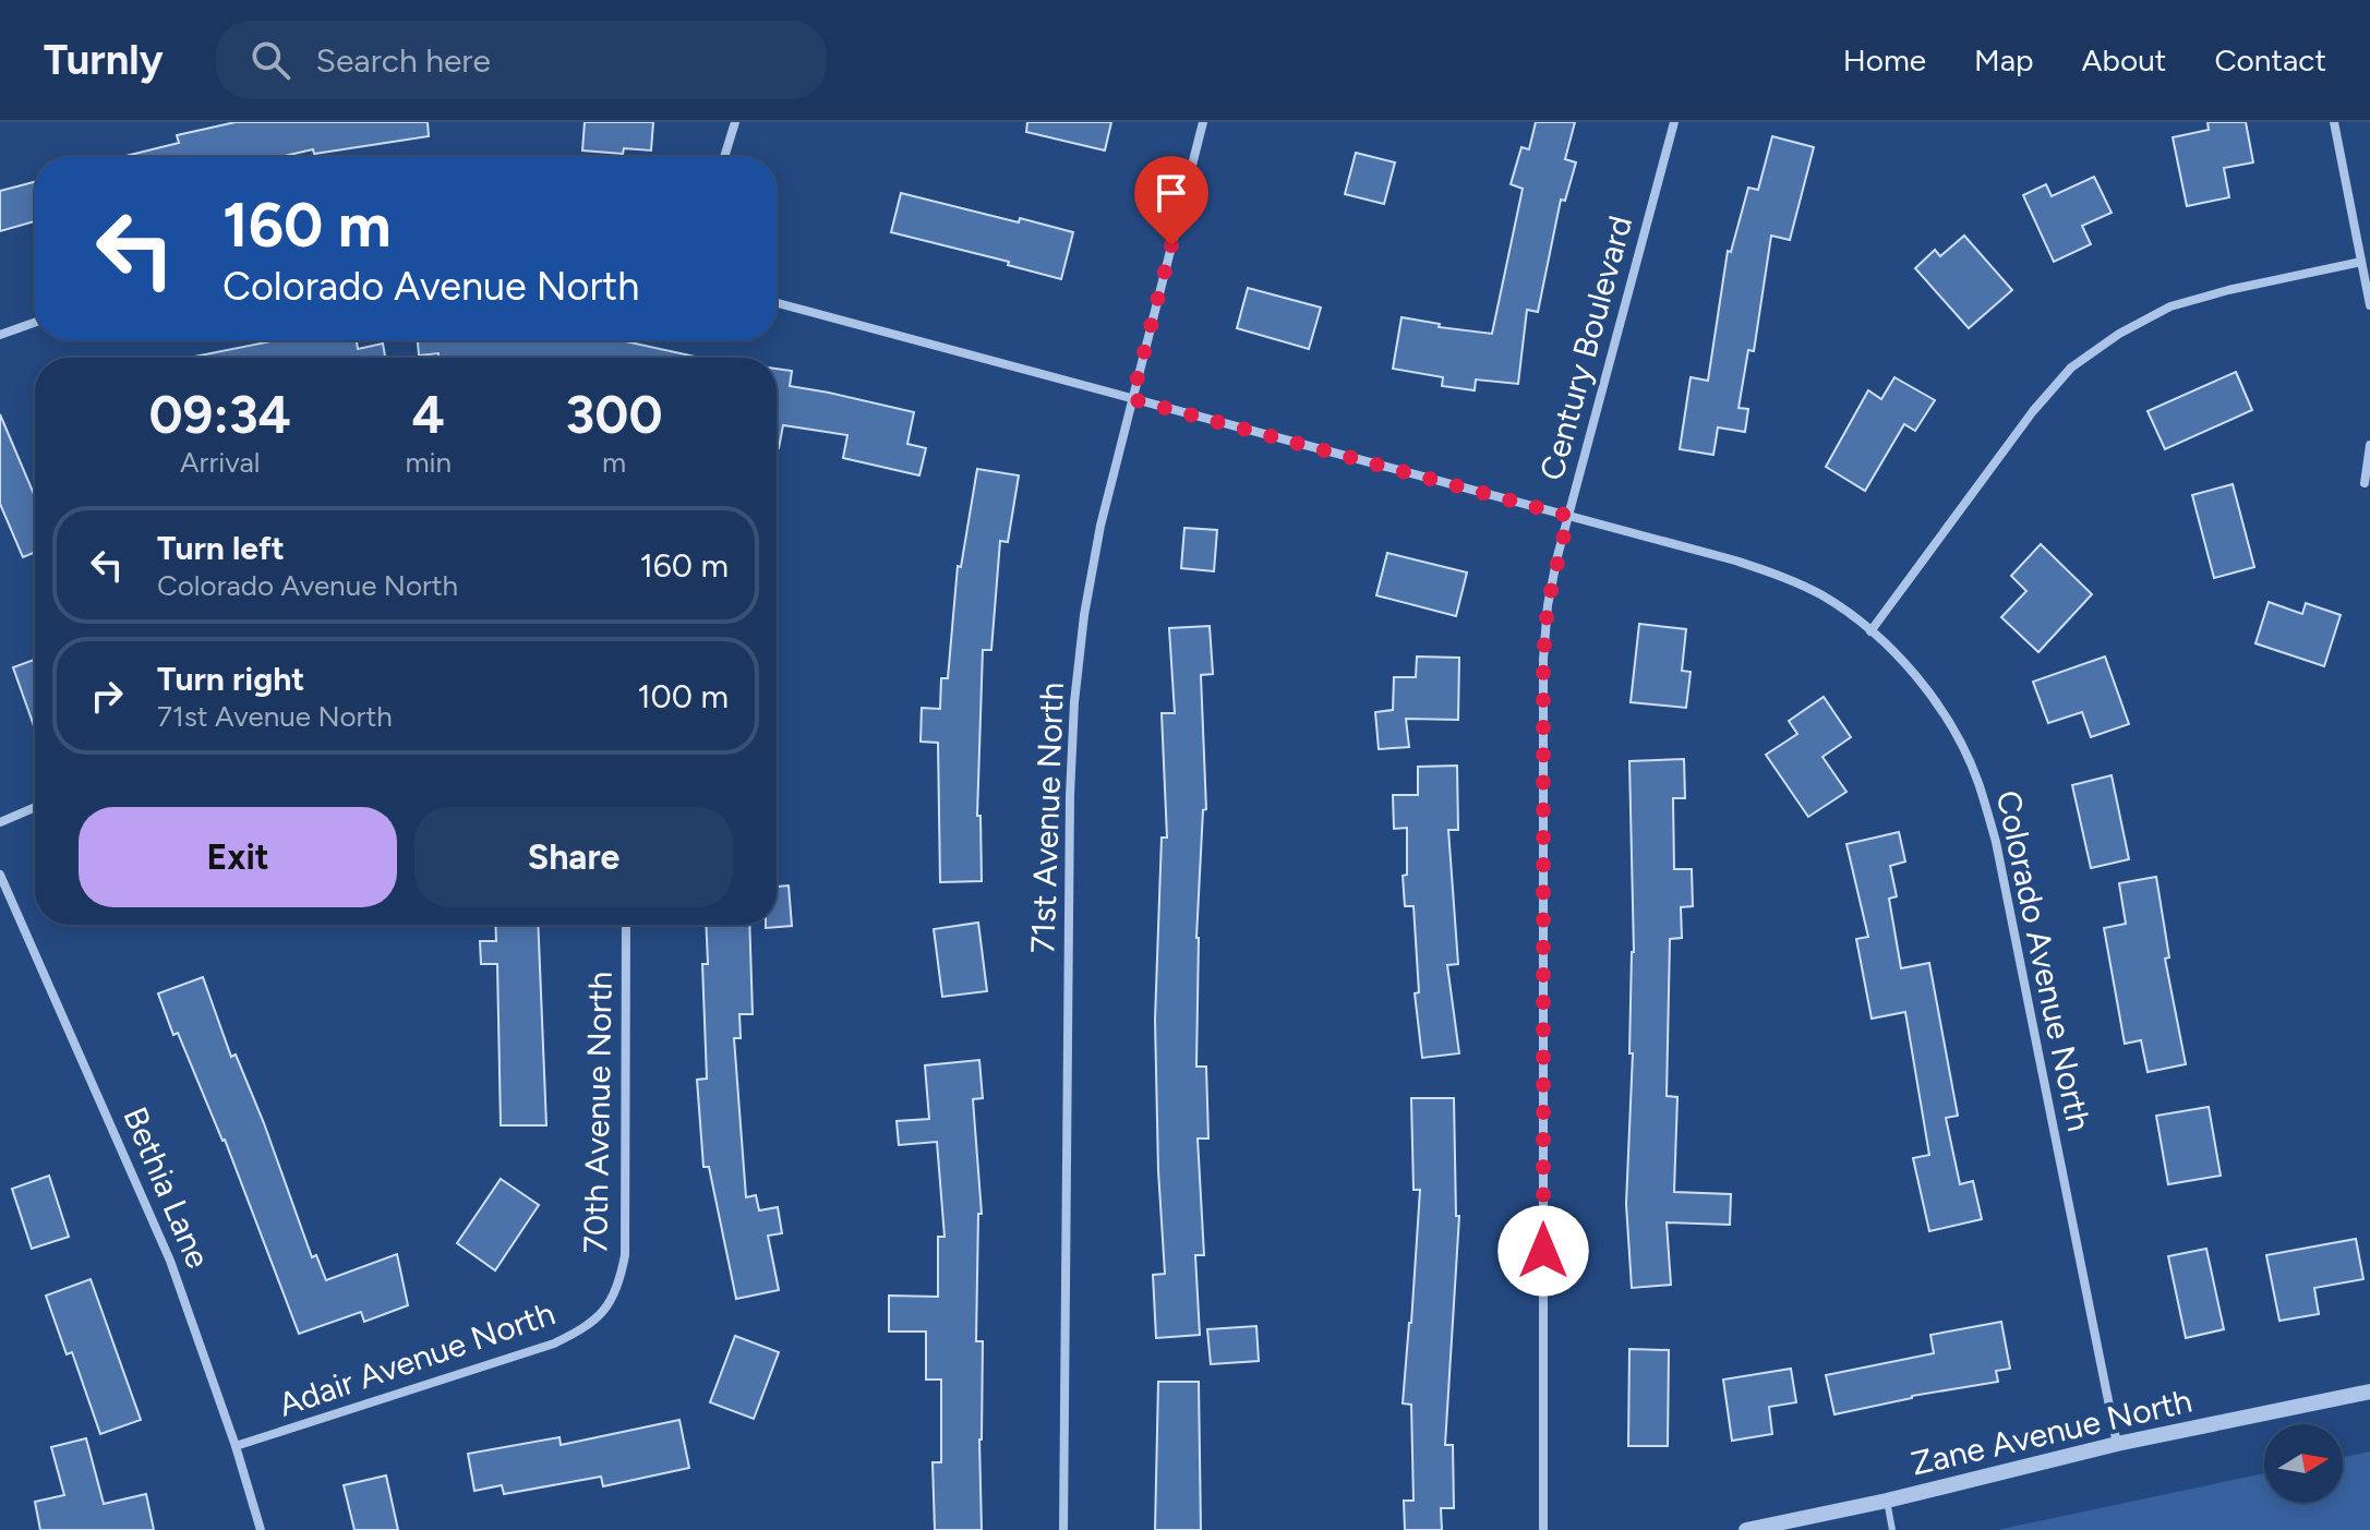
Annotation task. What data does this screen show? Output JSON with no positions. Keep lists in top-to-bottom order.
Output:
{
  "streets": {
    "street": [
      "Century Boulevard",
      "71st Avenue North",
      "Colorado Avenue North",
      "70th Avenue North",
      "Bethia Lane",
      "Adair Avenue North",
      "Zane Avenue North"
    ]
  },
  "crossings": [
    ["Century Boulevard", "Colorado Avenue North"],
    ["71st Avenue North", "Colorado Avenue North"],
    ["Colorado Avenue North", "Zane Avenue North"],
    ["70th Avenue North", "Adair Avenue North"],
    ["Bethia Lane", "Adair Avenue North"]
  ],
  "north": "right",
  "page": {
    "header": "Turnly",
    "search": "Search here",
    "nav": [
      "Home",
      "Map",
      "About",
      "Contact"
    ],
    "turn": ["160 m", "Colorado Avenue North"],
    "eta": [
      "09:34",
      "Arrival",
      "4",
      "min",
      "300",
      "m"
    ],
    "list": [
      {
        "name": "Turn left",
        "note": "Colorado Avenue North",
        "value": "160 m"
      },
      {
        "name": "Turn right",
        "note": "71st Avenue North",
        "value": "100 m"
      }
    ],
    "buttons": ["Exit", "Share"]
  }
}
